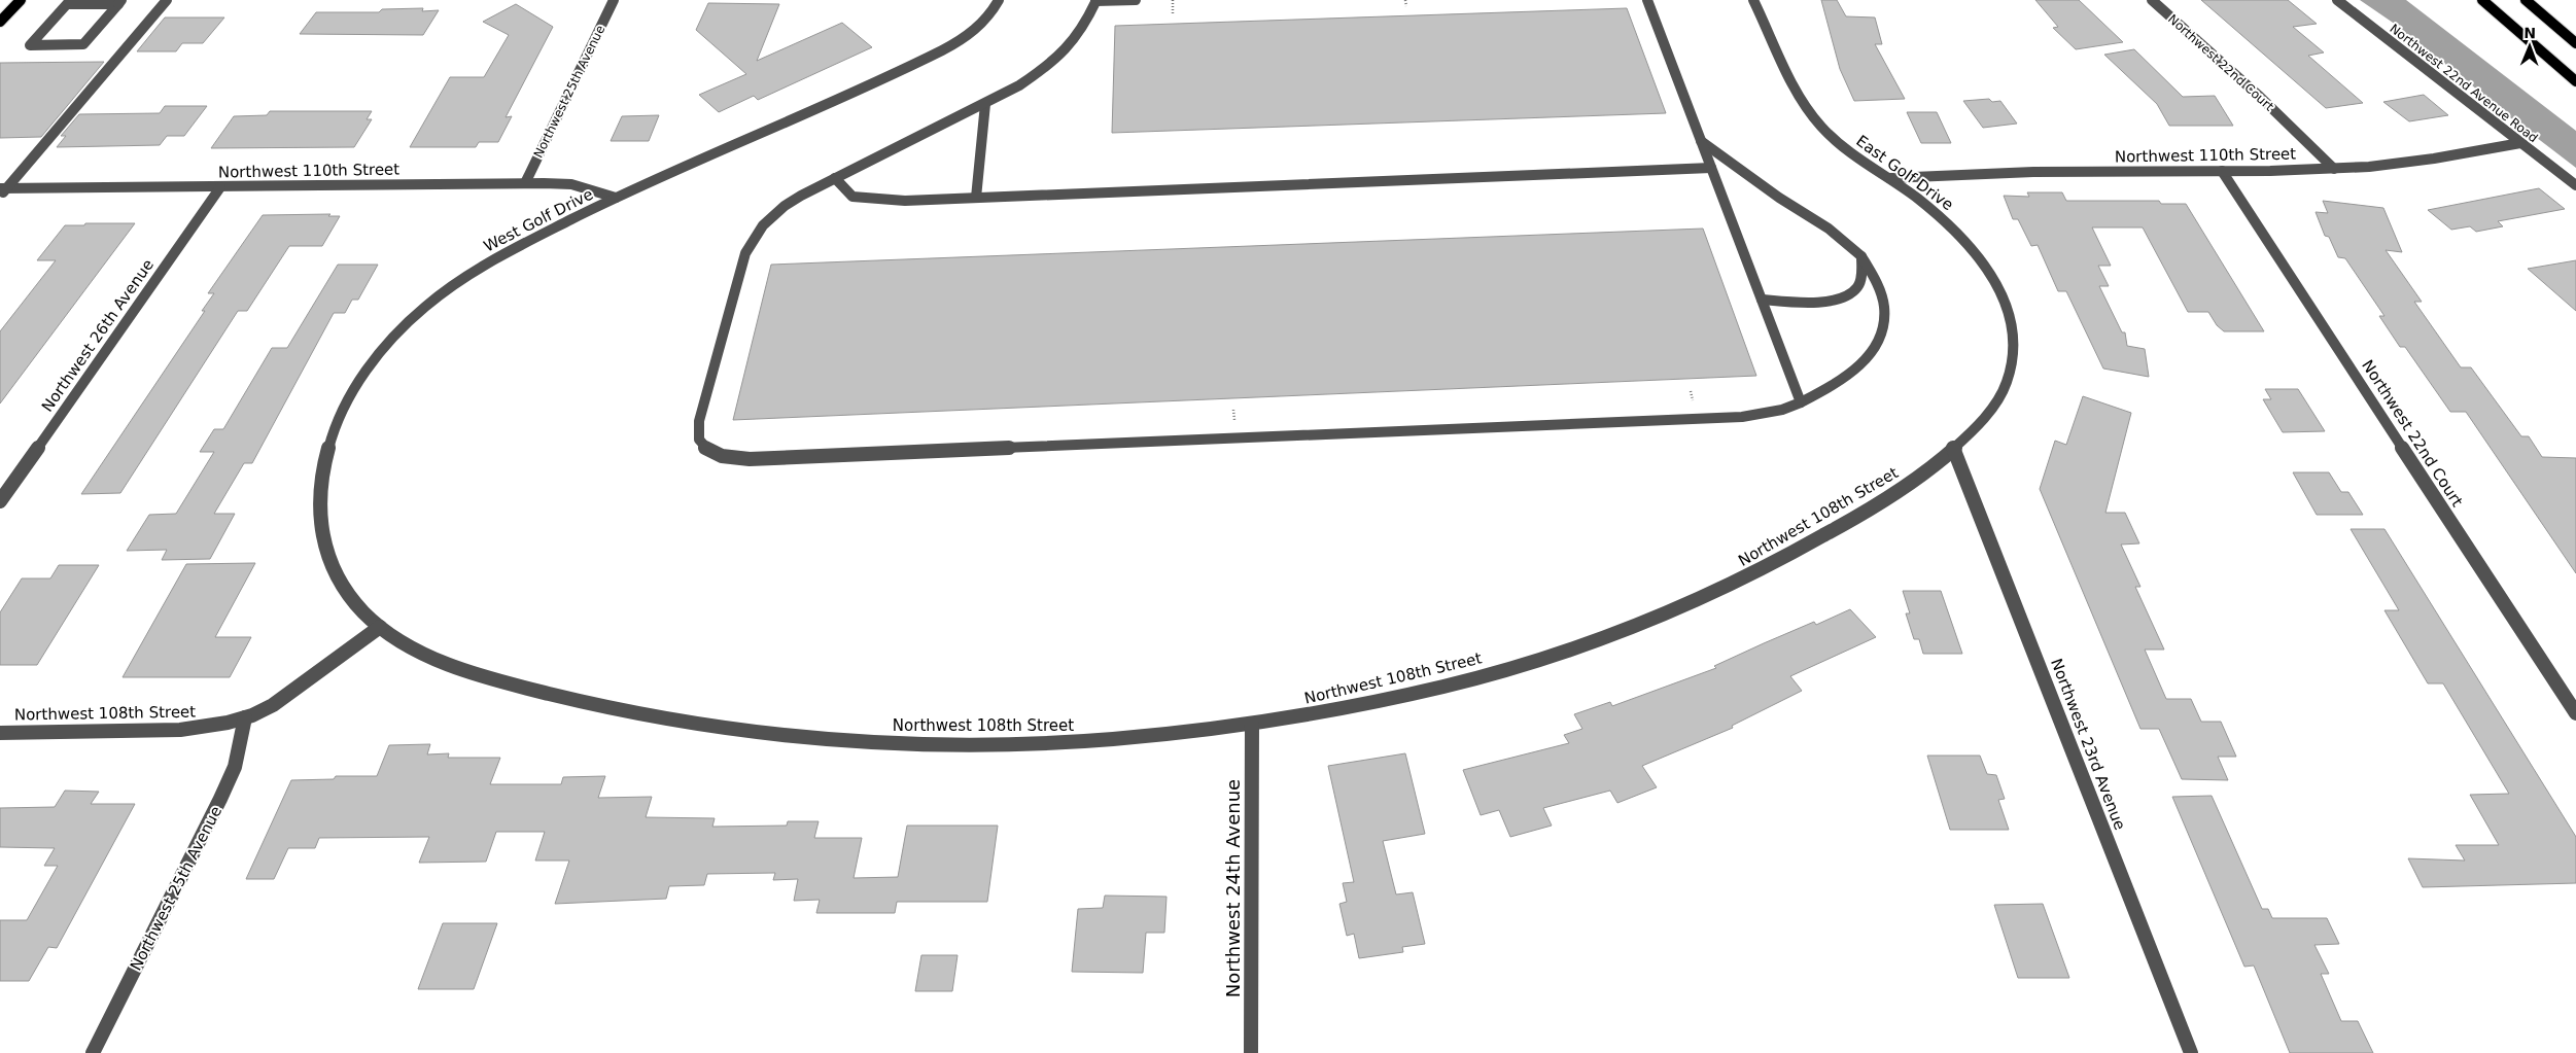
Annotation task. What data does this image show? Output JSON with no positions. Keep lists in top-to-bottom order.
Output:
{
  "streets": {
    "street": [
      "Northwest 22nd Court",
      "Northwest 22nd Avenue Road",
      "Northwest 25th Avenue",
      "Northwest 110th Street",
      "East Golf Drive",
      "West Golf Drive",
      "Northwest 26th Avenue",
      "Northwest 108th Street",
      "Northwest 23rd Avenue",
      "Northwest 24th Avenue"
    ]
  },
  "crossings": [
    ["Northwest 22nd Court", "Northwest 110th Street"],
    ["Northwest 22nd Avenue Road", "Northwest 110th Street"],
    ["Northwest 25th Avenue", "Northwest 110th Street"],
    ["Northwest 25th Avenue", "Northwest 108th Street"],
    ["Northwest 110th Street", "East Golf Drive"],
    ["Northwest 110th Street", "West Golf Drive"],
    ["Northwest 110th Street", "Northwest 26th Avenue"],
    ["East Golf Drive", "Northwest 108th Street"],
    ["East Golf Drive", "Northwest 23rd Avenue"],
    ["West Golf Drive", "Northwest 108th Street"],
    ["Northwest 108th Street", "Northwest 23rd Avenue"],
    ["Northwest 108th Street", "Northwest 24th Avenue"]
  ],
  "north": "top"
}
